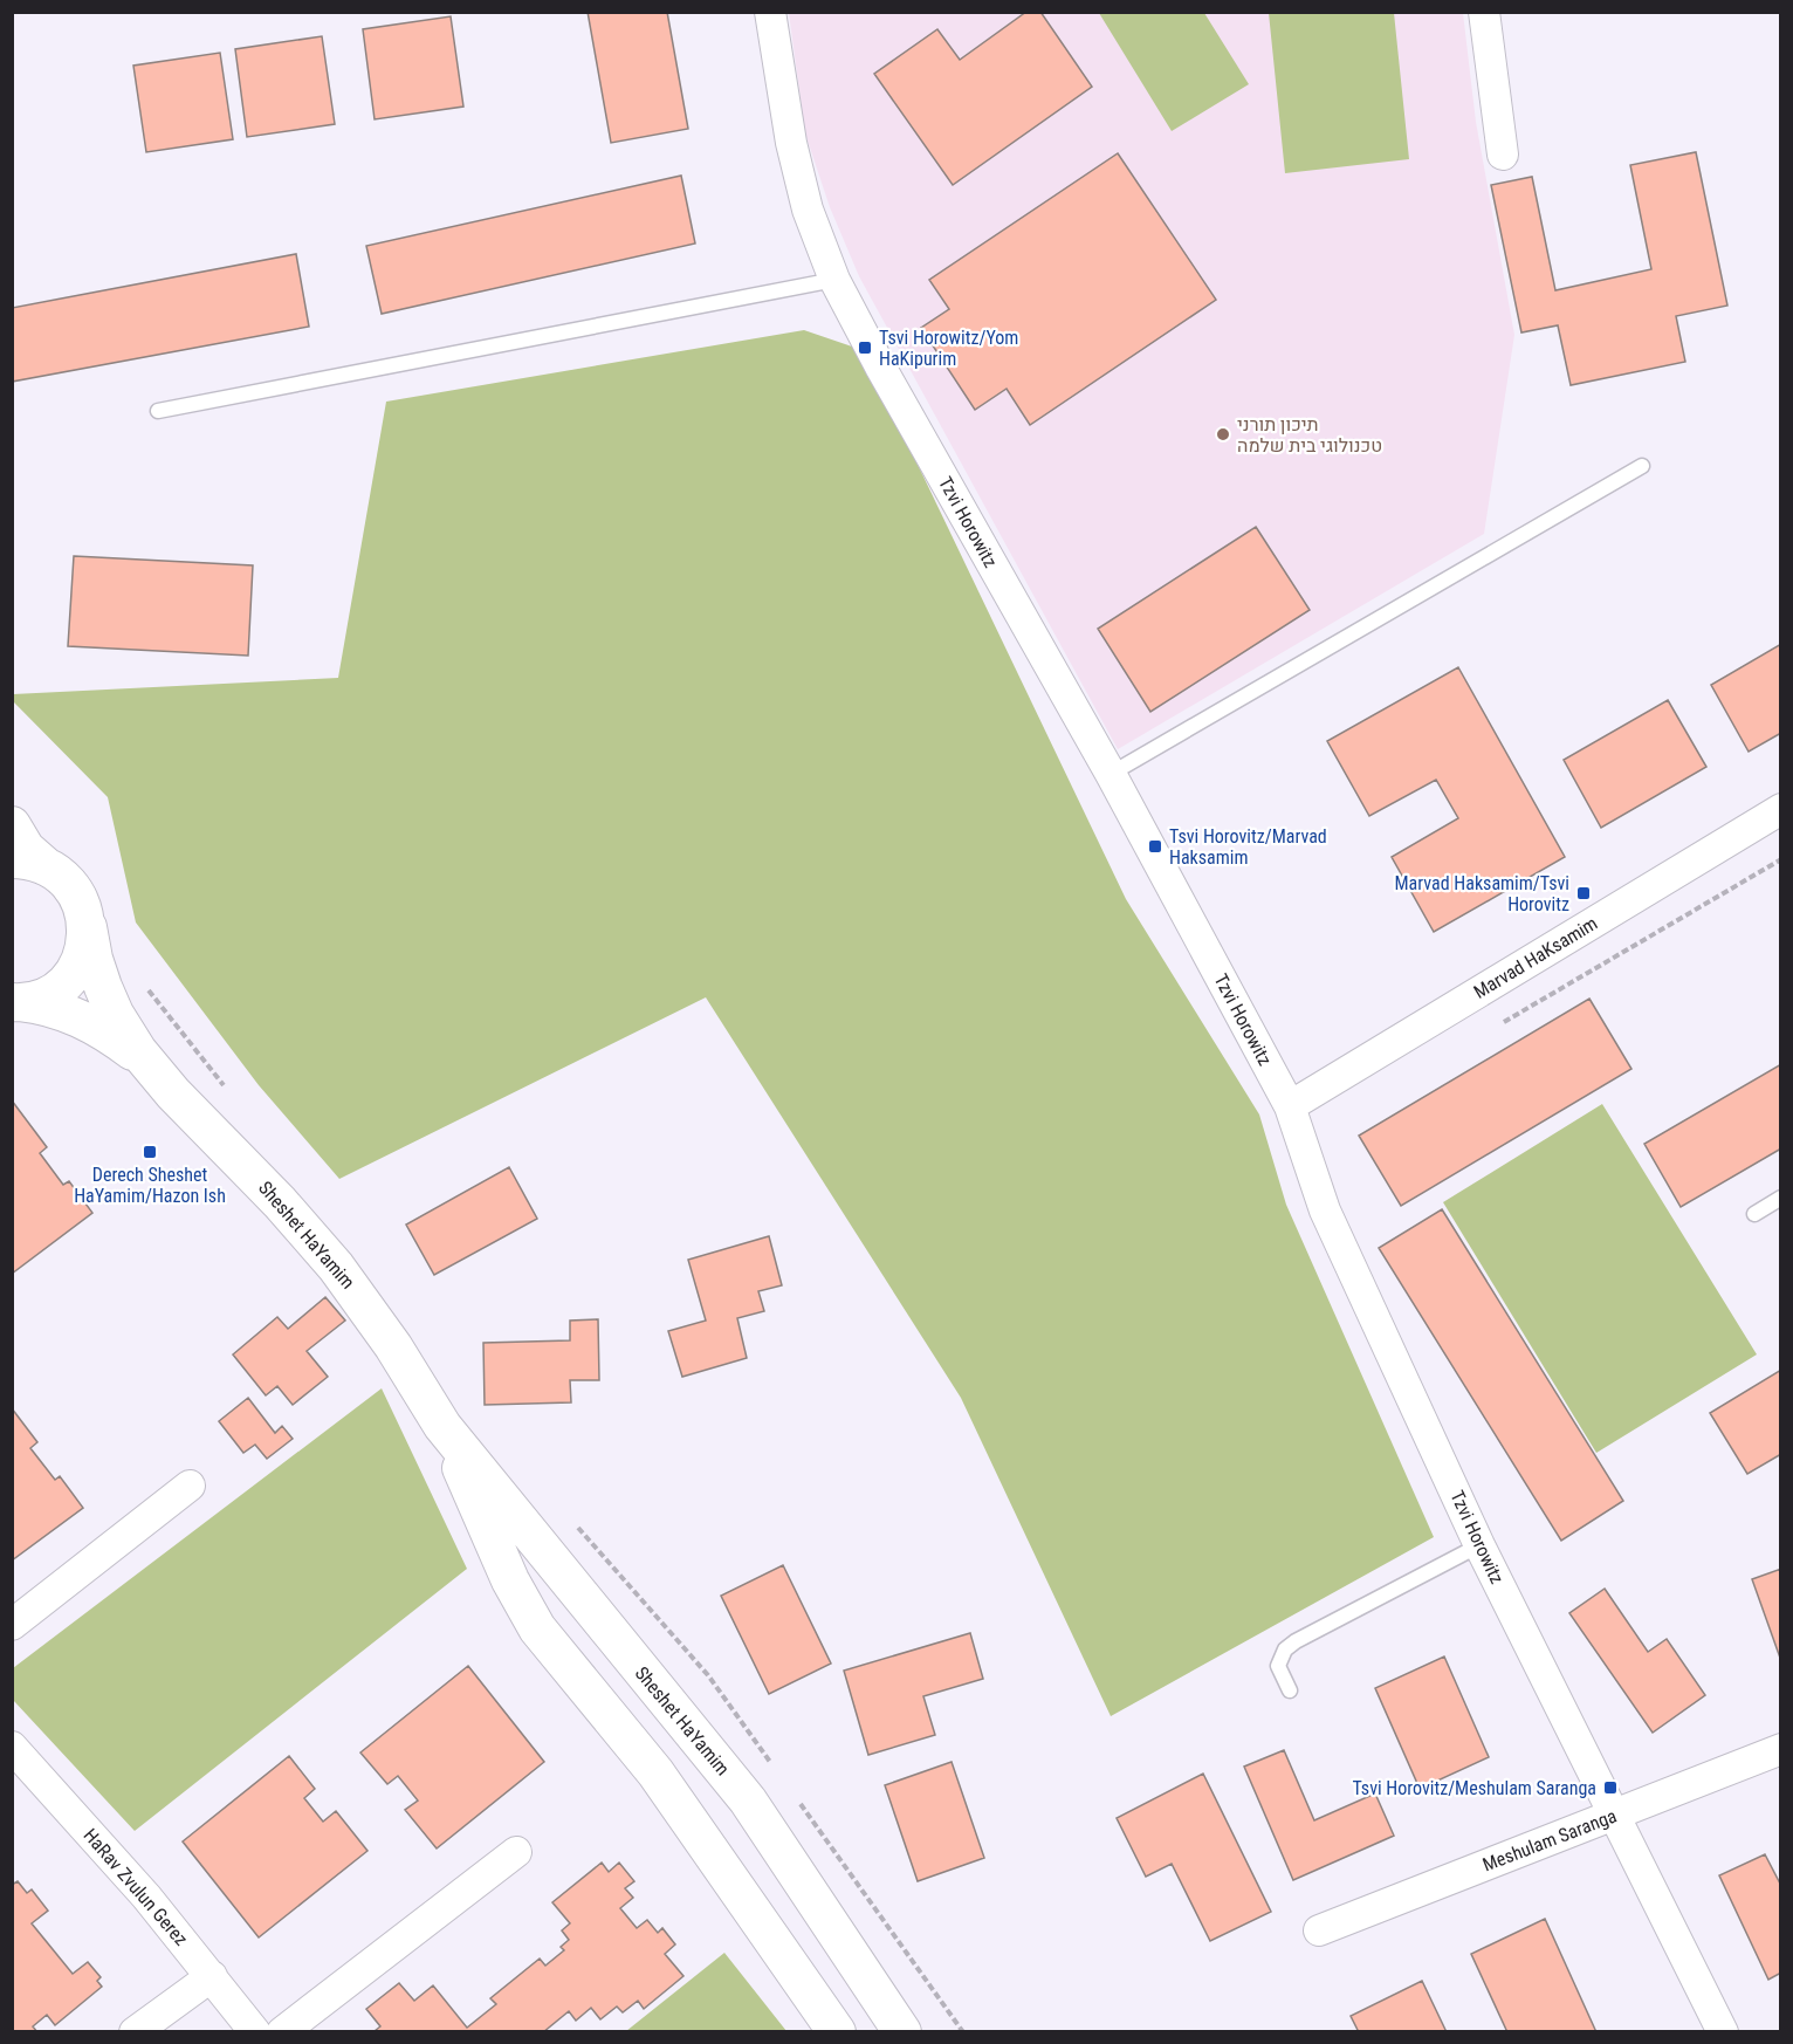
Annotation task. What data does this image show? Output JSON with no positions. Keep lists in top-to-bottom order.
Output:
{
  "streets": {
    "street": [
      "Tzvi Horowitz",
      "Marvad HaKsamim",
      "Sheshet HaYamim",
      "Meshulam Saranga",
      "HaRav Zvulun Gerez"
    ]
  },
  "crossings": [
    ["Tzvi Horowitz", "Marvad HaKsamim"],
    ["Tzvi Horowitz", "Meshulam Saranga"]
  ],
  "places": {
    "transit": [
      "Tsvi Horowitz/Yom HaKipurim",
      "Tsvi Horovitz/Marvad Haksamim",
      "Marvad Haksamim/Tsvi Horovitz",
      "Derech Sheshet HaYamim/Hazon Ish",
      "Tsvi Horovitz/Meshulam Saranga"
    ],
    "other": ["תיכון תורני טכנולוגי בית שלמה"]
  }
}
